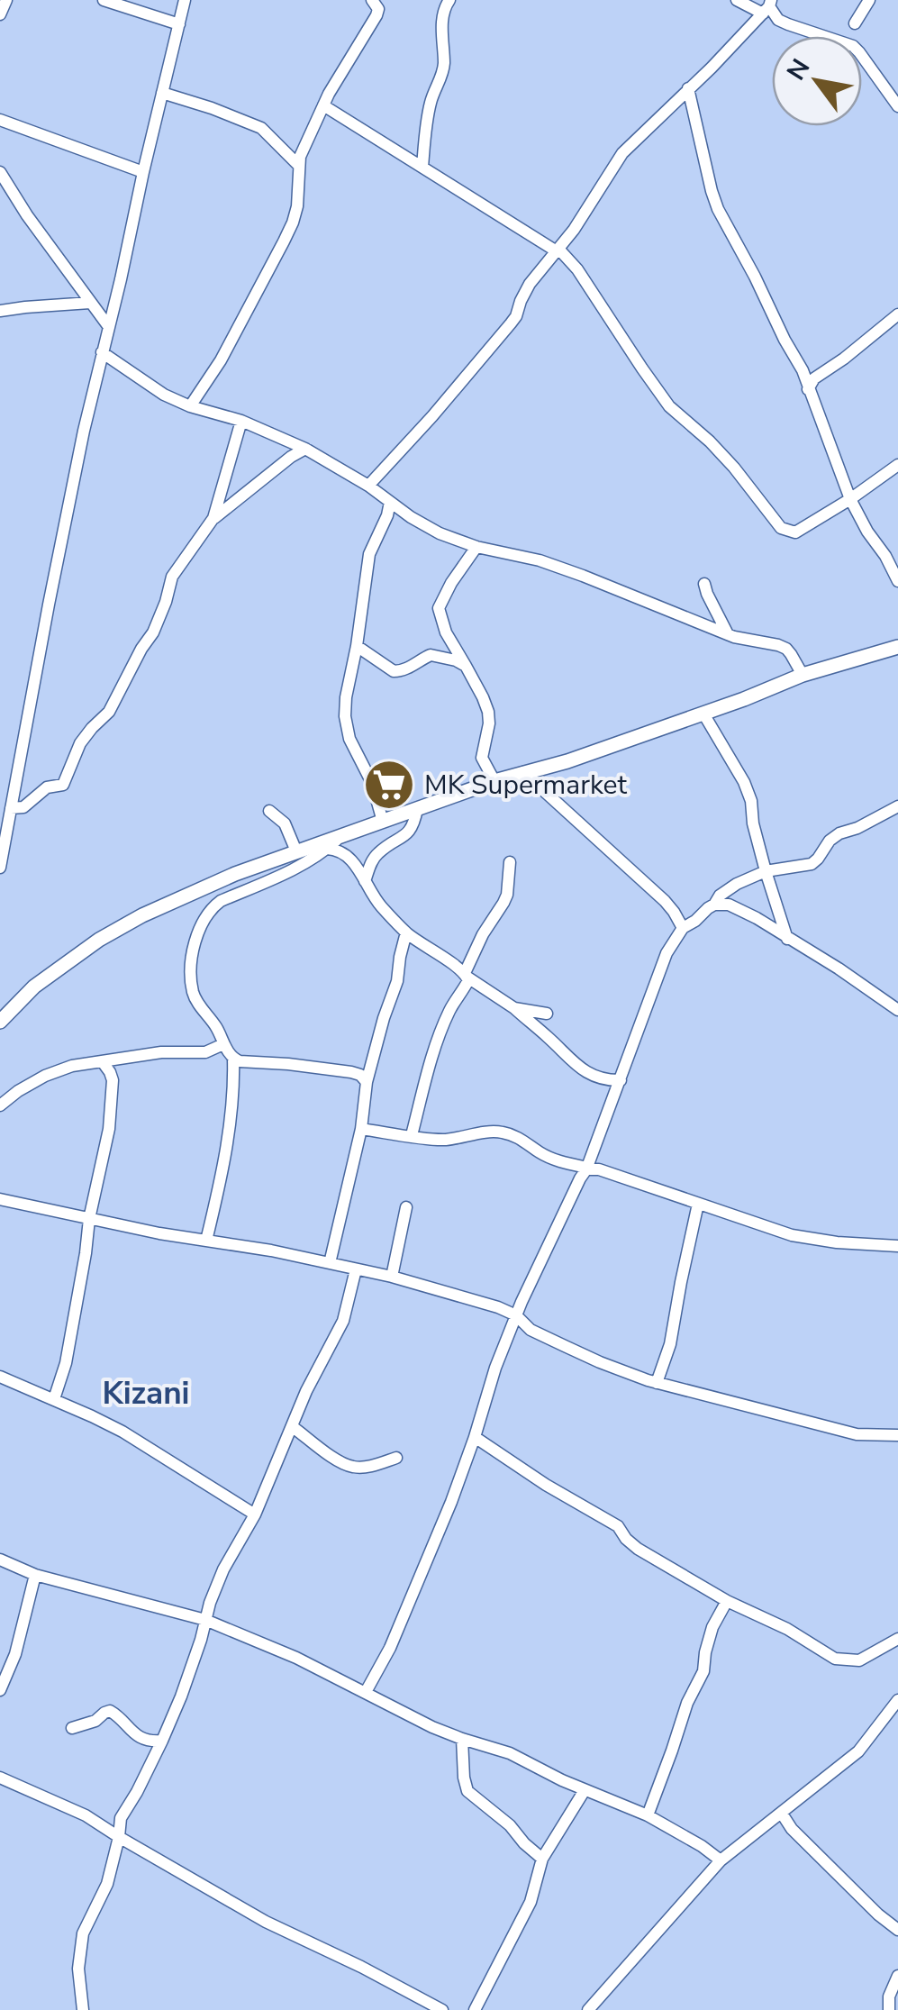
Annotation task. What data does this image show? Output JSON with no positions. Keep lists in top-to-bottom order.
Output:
{
  "districts": ["Kizani"],
  "places": {
    "supermarket": ["MK Supermarket"]
  },
  "north": "top left"
}
